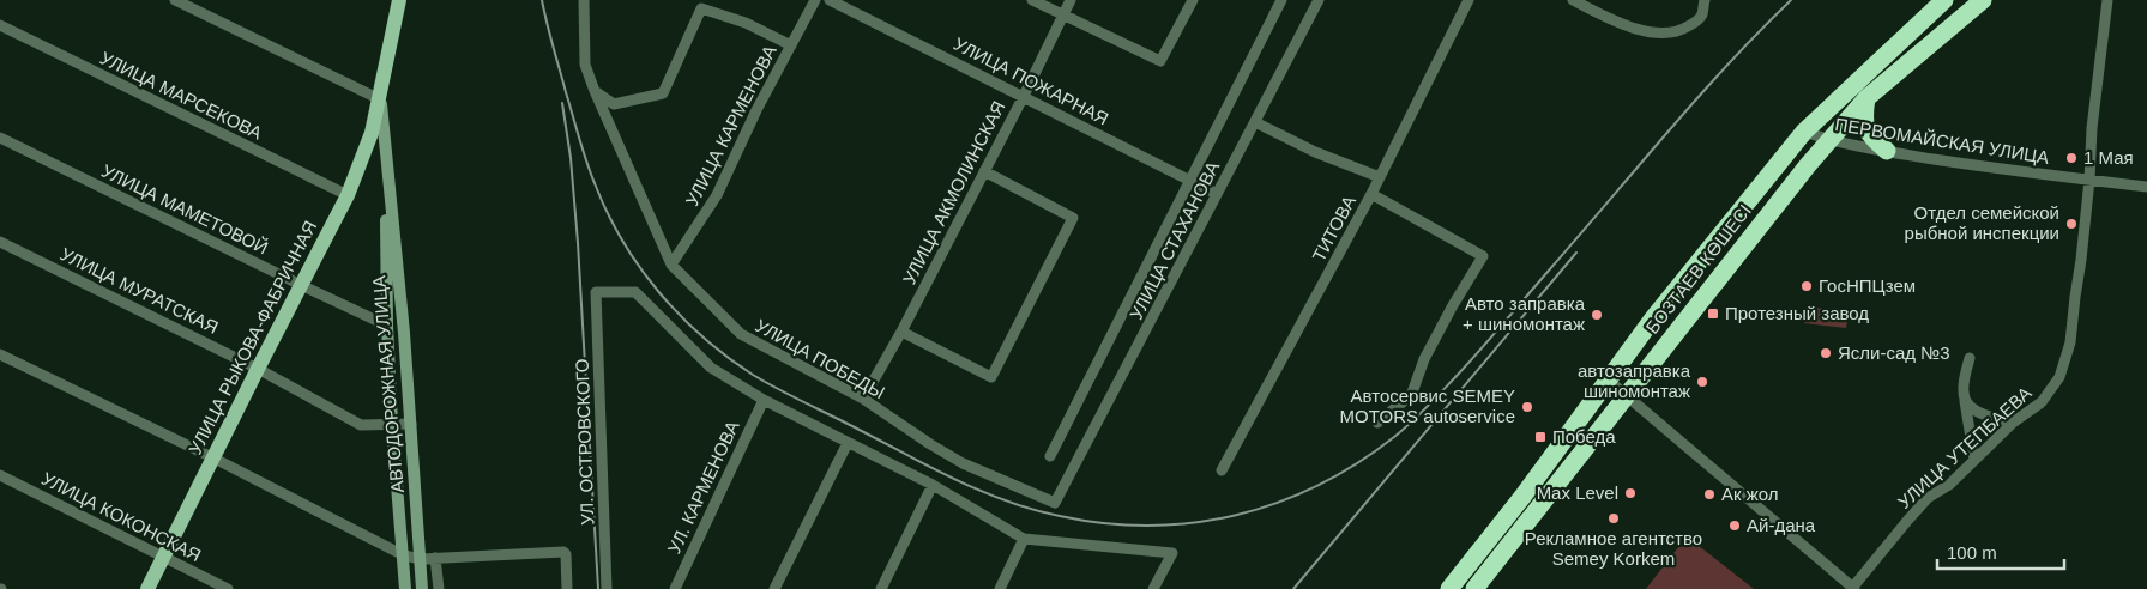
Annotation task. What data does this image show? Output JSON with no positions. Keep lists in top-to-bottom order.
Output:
{
  "streets": {
    "highway": ["БОЗТАЕВ КӨШЕСІ"],
    "main road": ["УЛИЦА РЫКОВА-ФАБРИЧНАЯ", "АВТОДОРОЖНАЯ УЛИЦА"],
    "street": [
      "УЛИЦА ПОЖАРНАЯ",
      "УЛИЦА МАРСЕКОВА",
      "УЛИЦА КАРМЕНОВА",
      "ПЕРВОМАЙСКАЯ УЛИЦА",
      "УЛИЦА АКМОЛИНСКАЯ",
      "УЛИЦА МАМЕТОВОЙ",
      "ТИТОВА",
      "УЛИЦА СТАХАНОВА",
      "УЛИЦА МУРАТСКАЯ",
      "УЛИЦА ПОБЕДЫ",
      "УЛ. ОСТРОВСКОГО",
      "УЛИЦА УТЕПБАЕВА",
      "УЛ. КАРМЕНОВА",
      "УЛИЦА КОКОНСКАЯ"
    ]
  },
  "crossings": [
    ["УЛИЦА ПОЖАРНАЯ", "УЛИЦА АКМОЛИНСКАЯ"],
    ["УЛИЦА ПОЖАРНАЯ", "УЛИЦА СТАХАНОВА"],
    ["УЛИЦА МАРСЕКОВА", "УЛИЦА РЫКОВА-ФАБРИЧНАЯ"],
    ["УЛИЦА КАРМЕНОВА", "УЛИЦА ПОБЕДЫ"],
    ["ПЕРВОМАЙСКАЯ УЛИЦА", "БОЗТАЕВ КӨШЕСІ"],
    ["ПЕРВОМАЙСКАЯ УЛИЦА", "УЛИЦА УТЕПБАЕВА"],
    ["УЛИЦА АКМОЛИНСКАЯ", "УЛИЦА ПОБЕДЫ"],
    ["УЛИЦА МАМЕТОВОЙ", "УЛИЦА РЫКОВА-ФАБРИЧНАЯ"],
    ["УЛИЦА МАМЕТОВОЙ", "АВТОДОРОЖНАЯ УЛИЦА"],
    ["УЛИЦА СТАХАНОВА", "УЛИЦА ПОБЕДЫ"],
    ["УЛИЦА МУРАТСКАЯ", "УЛИЦА РЫКОВА-ФАБРИЧНАЯ"],
    ["УЛИЦА МУРАТСКАЯ", "АВТОДОРОЖНАЯ УЛИЦА"],
    ["УЛИЦА РЫКОВА-ФАБРИЧНАЯ", "АВТОДОРОЖНАЯ УЛИЦА"],
    ["УЛИЦА РЫКОВА-ФАБРИЧНАЯ", "УЛИЦА КОКОНСКАЯ"],
    ["УЛ. ОСТРОВСКОГО", "УЛ. КАРМЕНОВА"]
  ],
  "places": {
    "other": [
      "1 Мая",
      "Отдел семейской рыбной инспекции",
      "ГосНПЦзем",
      "Авто заправка + шиномонтаж",
      "Ясли-сад №3",
      "автозаправка шиномонтаж",
      "Автосервис SEMEY MOTORS autoservice",
      "Max Level",
      "Ак жол",
      "Рекламное агентство Semey Korkem",
      "Ай-дана"
    ],
    "transit": ["Протезный завод", "Победа"]
  },
  "scale_bar": "100 m"
}
